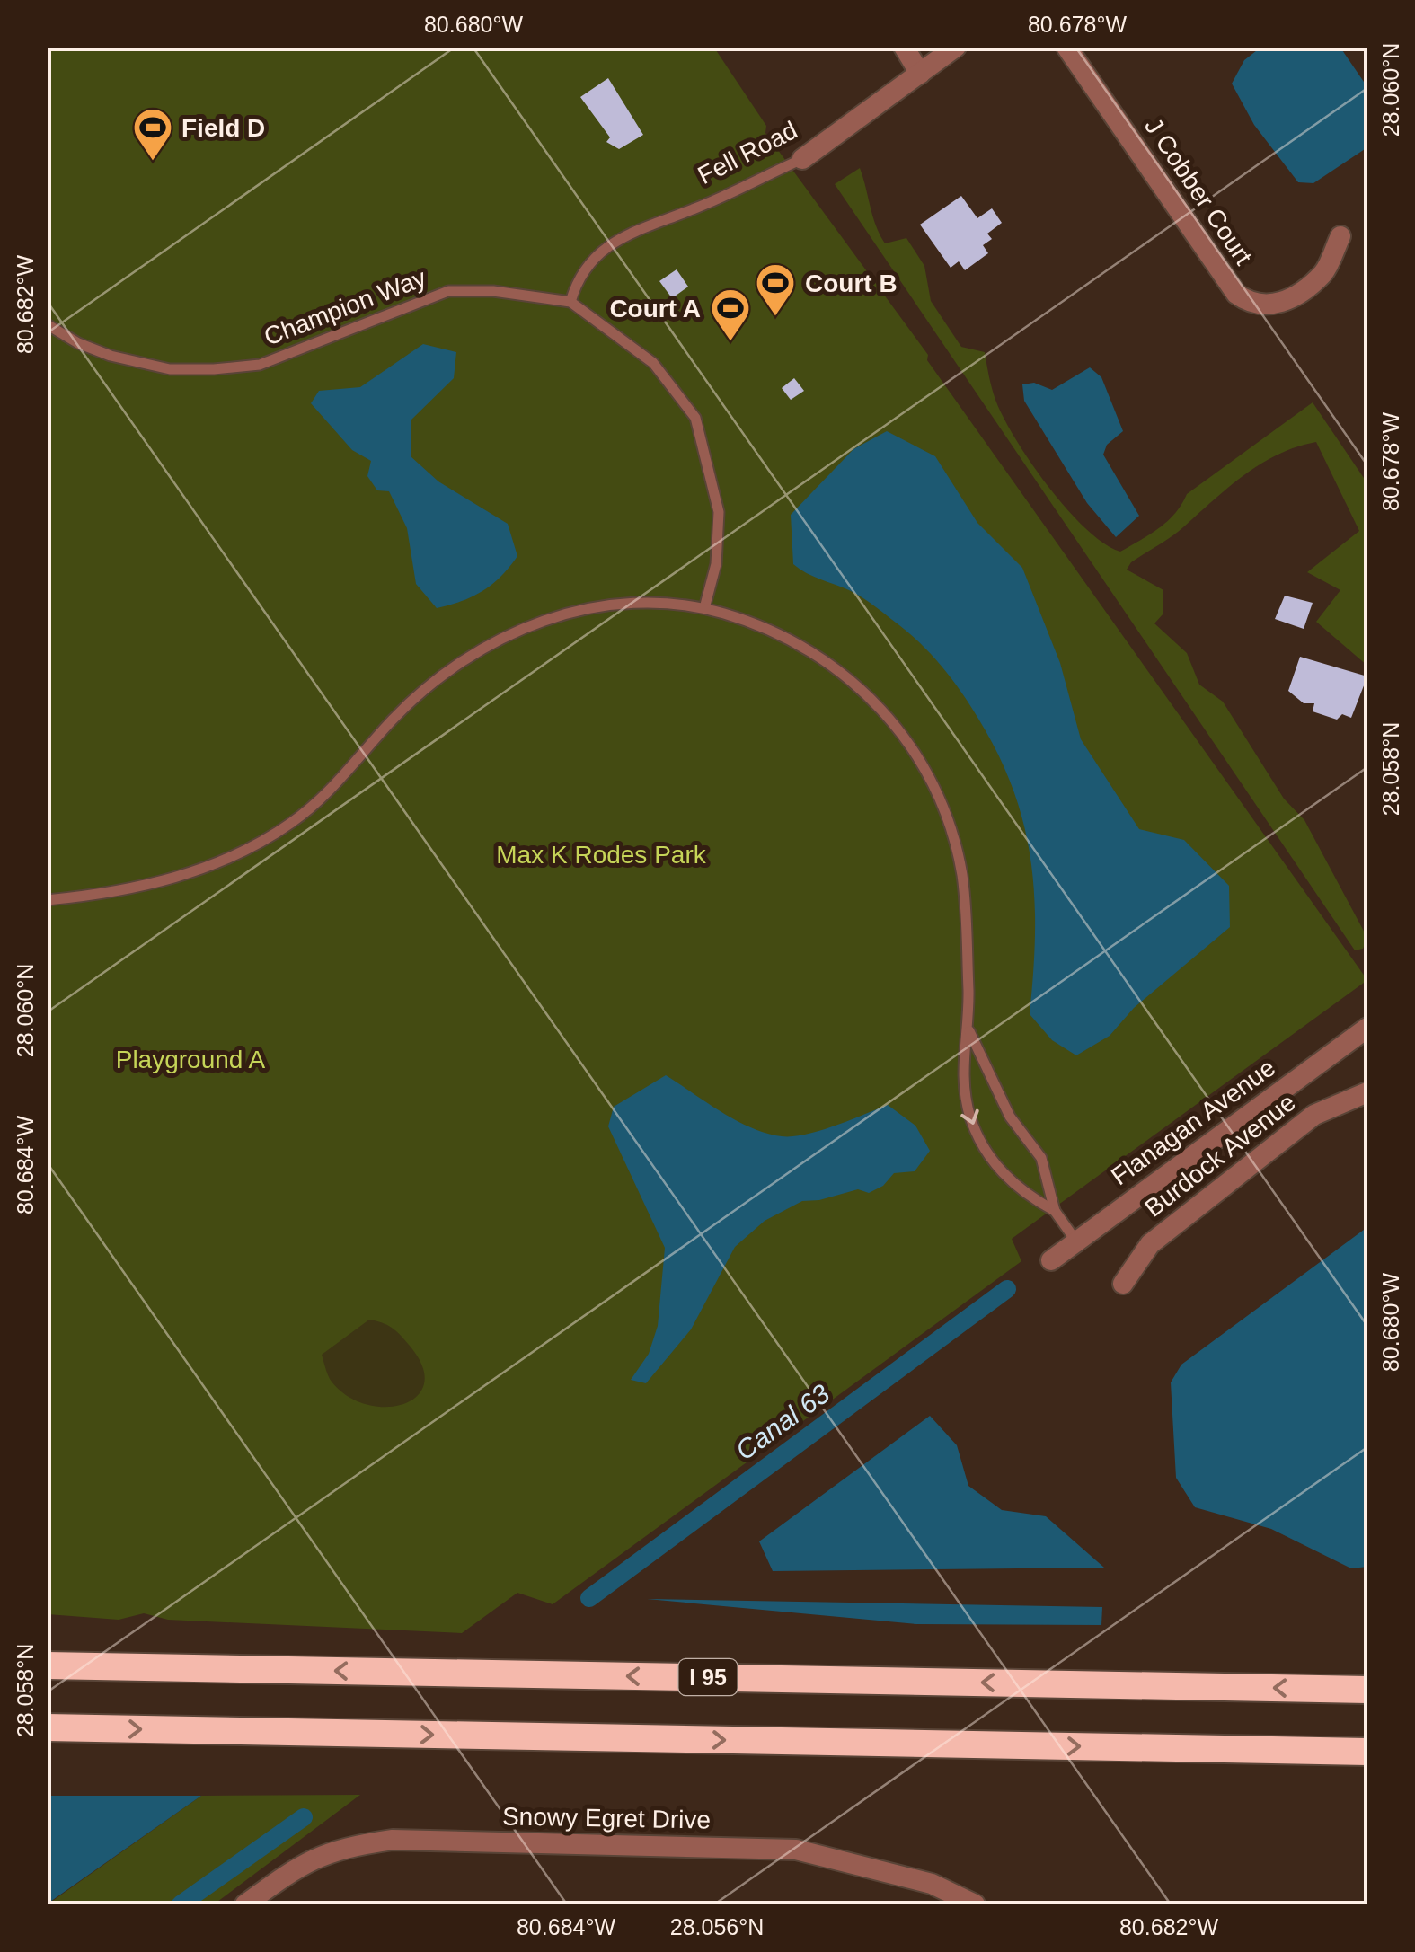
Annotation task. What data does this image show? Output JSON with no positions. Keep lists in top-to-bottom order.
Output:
{
  "streets": {
    "highway": ["I 95"],
    "street": [
      "Fell Road",
      "J Cobber Court",
      "Flanagan Avenue",
      "Burdock Avenue",
      "Snowy Egret Drive"
    ],
    "lane": ["Champion Way"]
  },
  "crossings": [
    ["Fell Road", "Champion Way"]
  ],
  "water": ["Canal 63"],
  "parks": ["Max K Rodes Park", "Playground A"],
  "places": {
    "sports": ["Field D", "Court B", "Court A"]
  },
  "coordinates": [
    "80.680°W",
    "80.678°W",
    "28.060°N",
    "80.682°W",
    "28.058°N",
    "80.684°W",
    "28.056°N"
  ]
}
